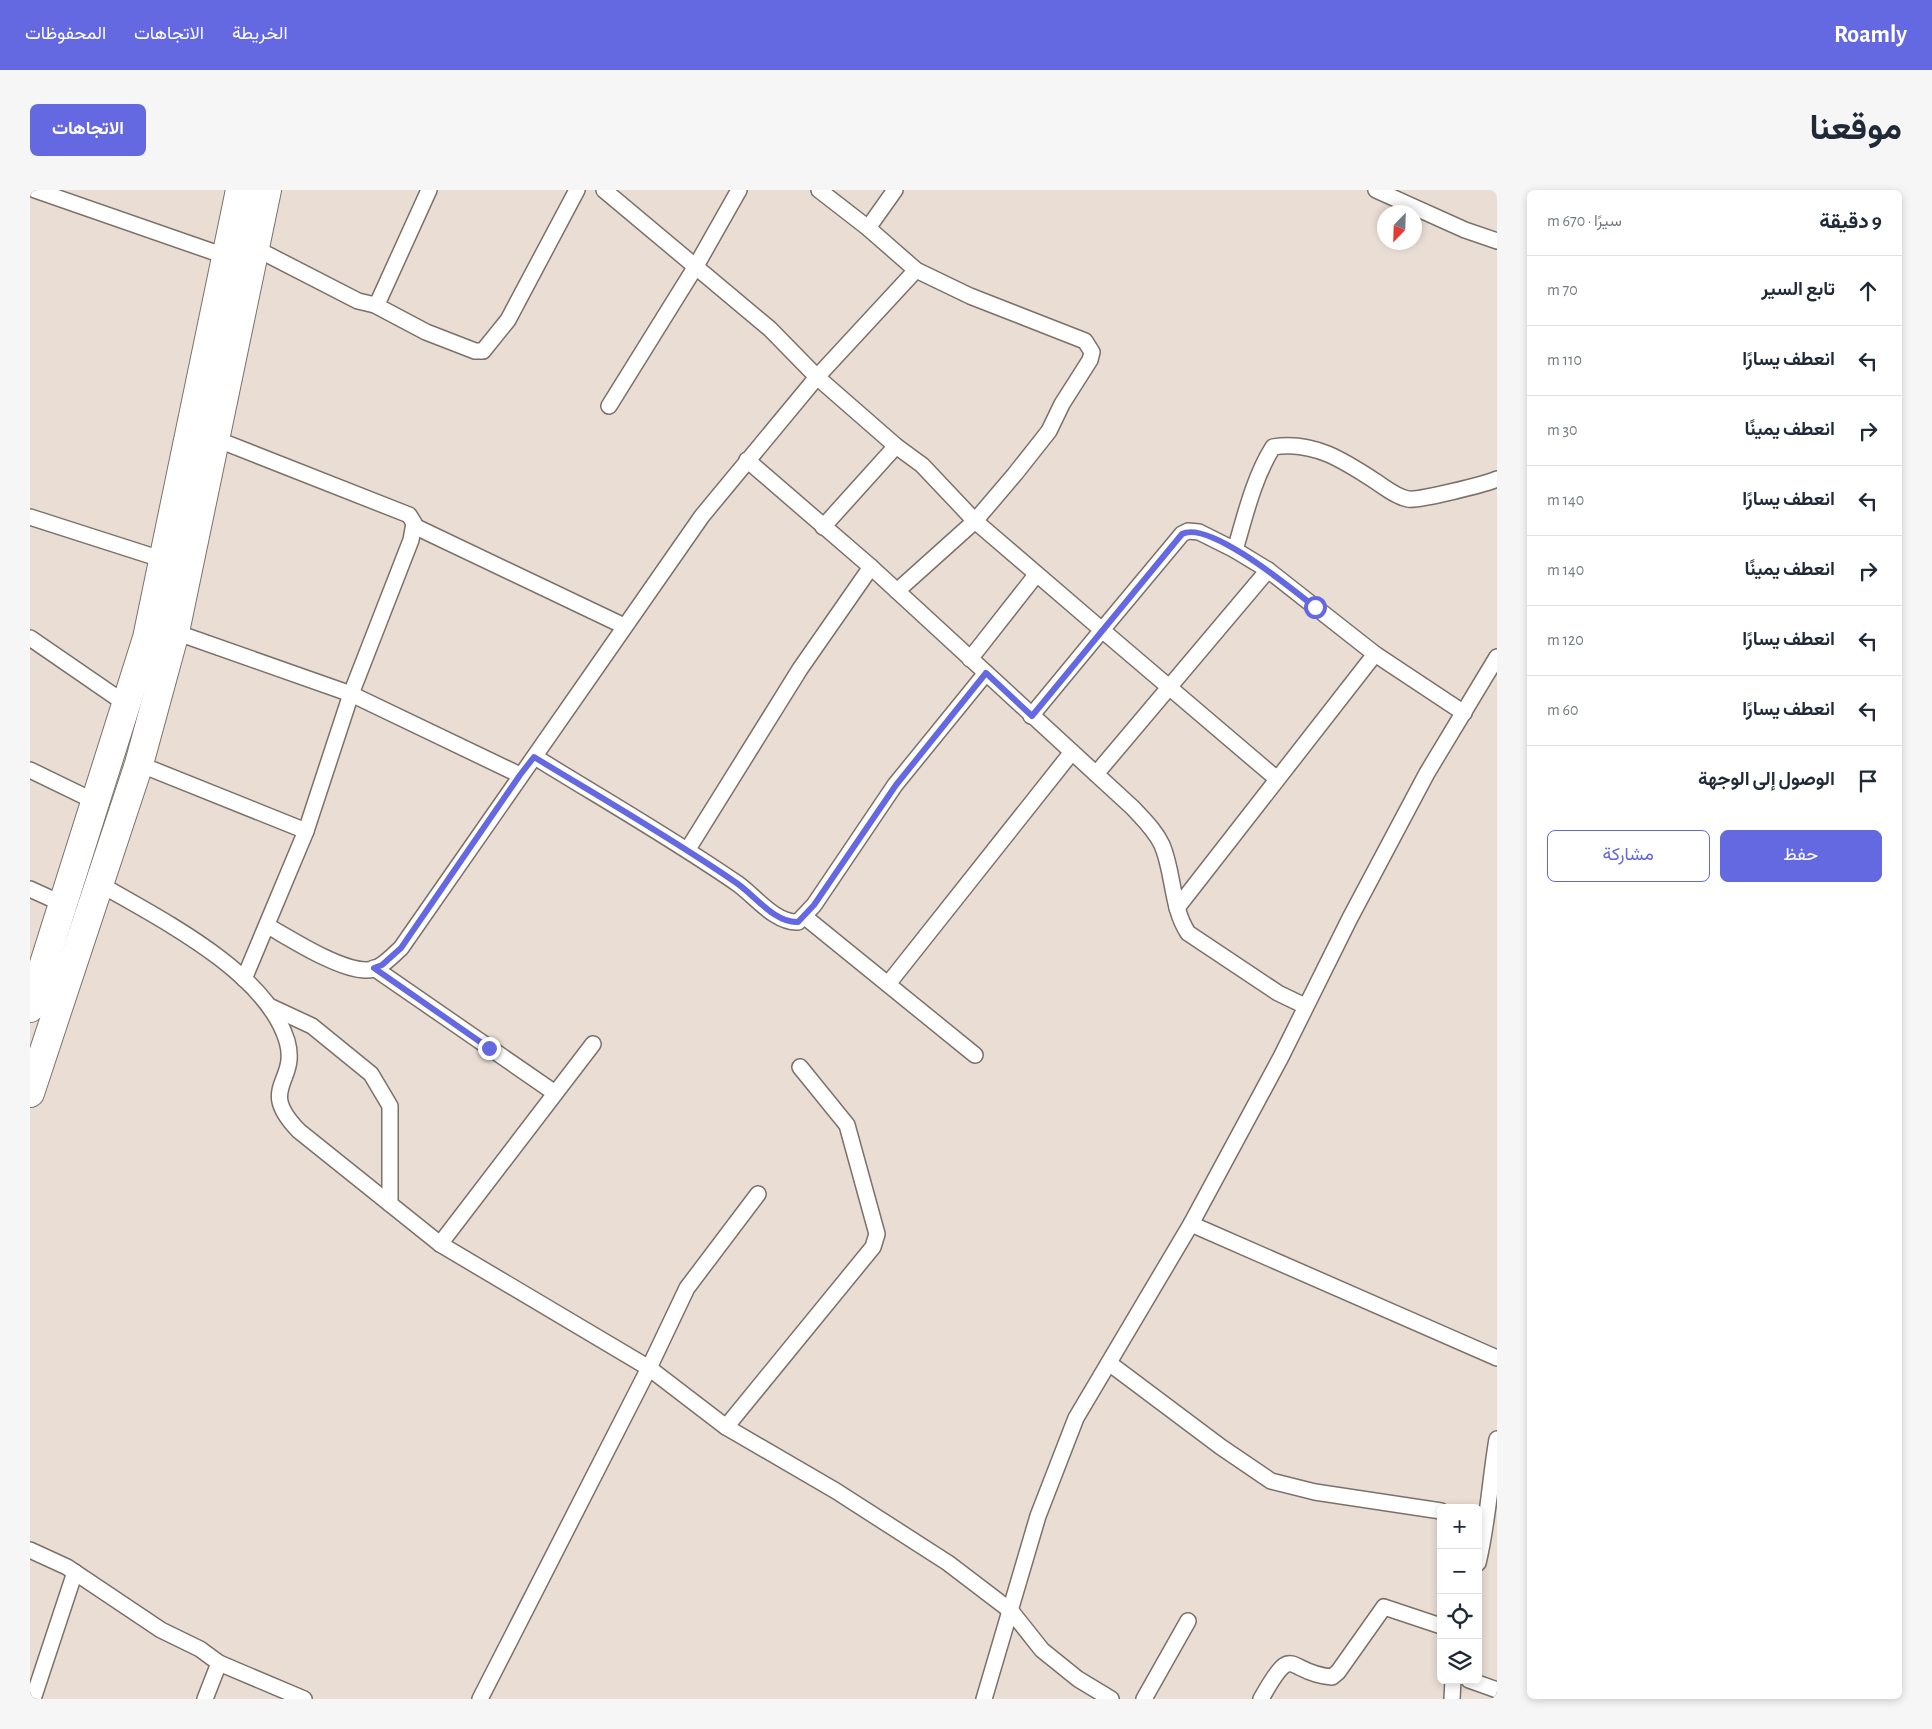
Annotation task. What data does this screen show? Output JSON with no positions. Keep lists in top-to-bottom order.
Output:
{
  "north": "bottom left",
  "page": {
    "header": "Roamly",
    "nav": ["الخريطة", "الاتجاهات", "المحفوظات"],
    "title": "موقعنا",
    "buttons": [
      "الاتجاهات",
      ["حفظ", "مشاركة"]
    ],
    "heading": ["9 دقيقة", "سيرًا · 670 m"],
    "list": [
      ["تابع السير", "70 m"],
      ["انعطف يسارًا", "110 m"],
      ["انعطف يمينًا", "30 m"],
      ["انعطف يسارًا", "140 m"],
      ["انعطف يمينًا", "140 m"],
      ["انعطف يسارًا", "120 m"],
      ["انعطف يسارًا", "60 m"],
      "الوصول إلى الوجهة"
    ],
    "map_buttons": ["+", "−"]
  }
}
